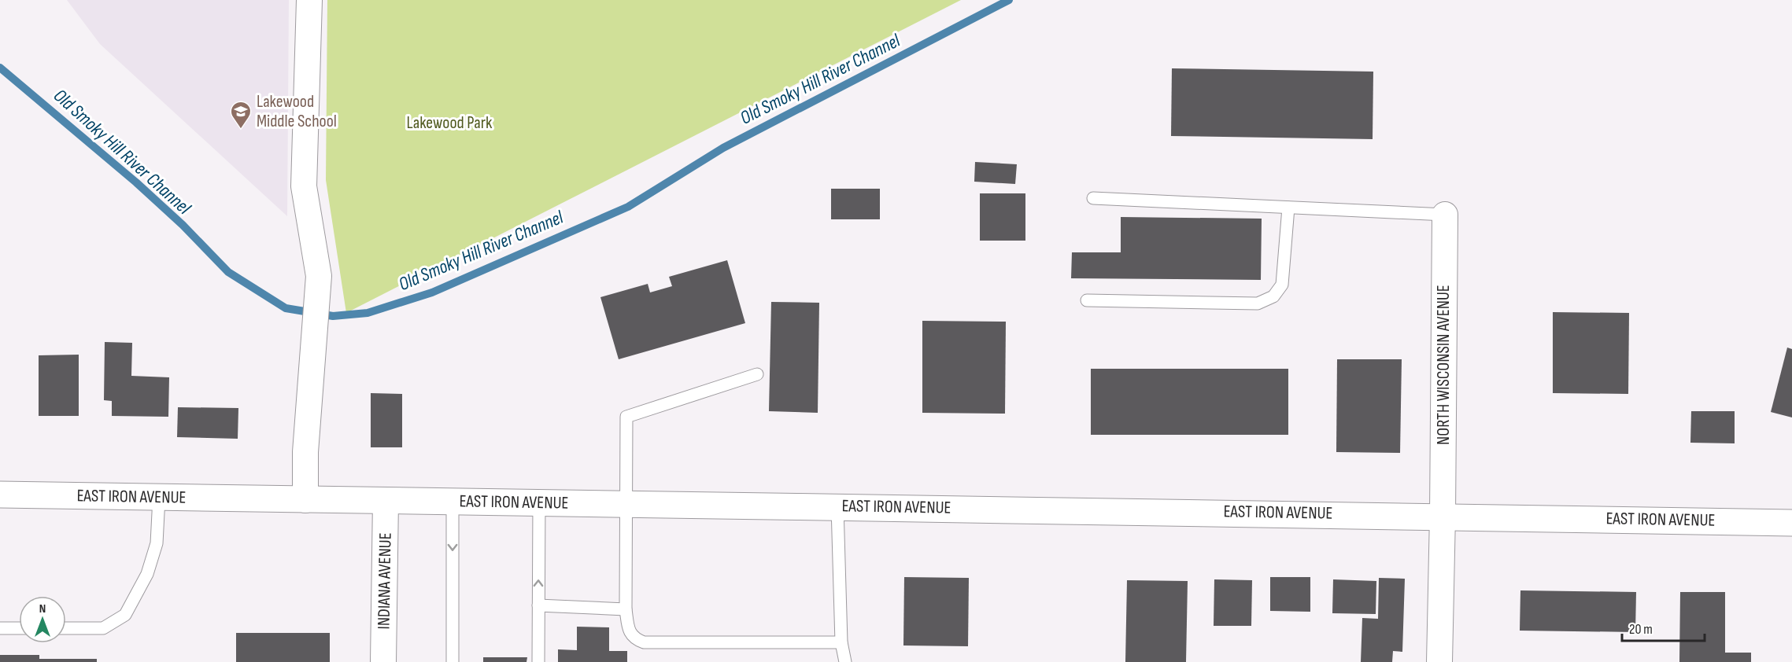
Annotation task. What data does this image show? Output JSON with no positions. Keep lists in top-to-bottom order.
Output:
{
  "streets": {
    "street": ["NORTH WISCONSIN AVENUE", "EAST IRON AVENUE", "INDIANA AVENUE"]
  },
  "crossings": [
    ["NORTH WISCONSIN AVENUE", "EAST IRON AVENUE"],
    ["EAST IRON AVENUE", "INDIANA AVENUE"]
  ],
  "water": ["Old Smoky Hill River Channel"],
  "parks": ["Lakewood Park"],
  "places": {
    "school or university": ["Lakewood Middle School"]
  },
  "scale_bar": "20 m",
  "north": "top"
}
